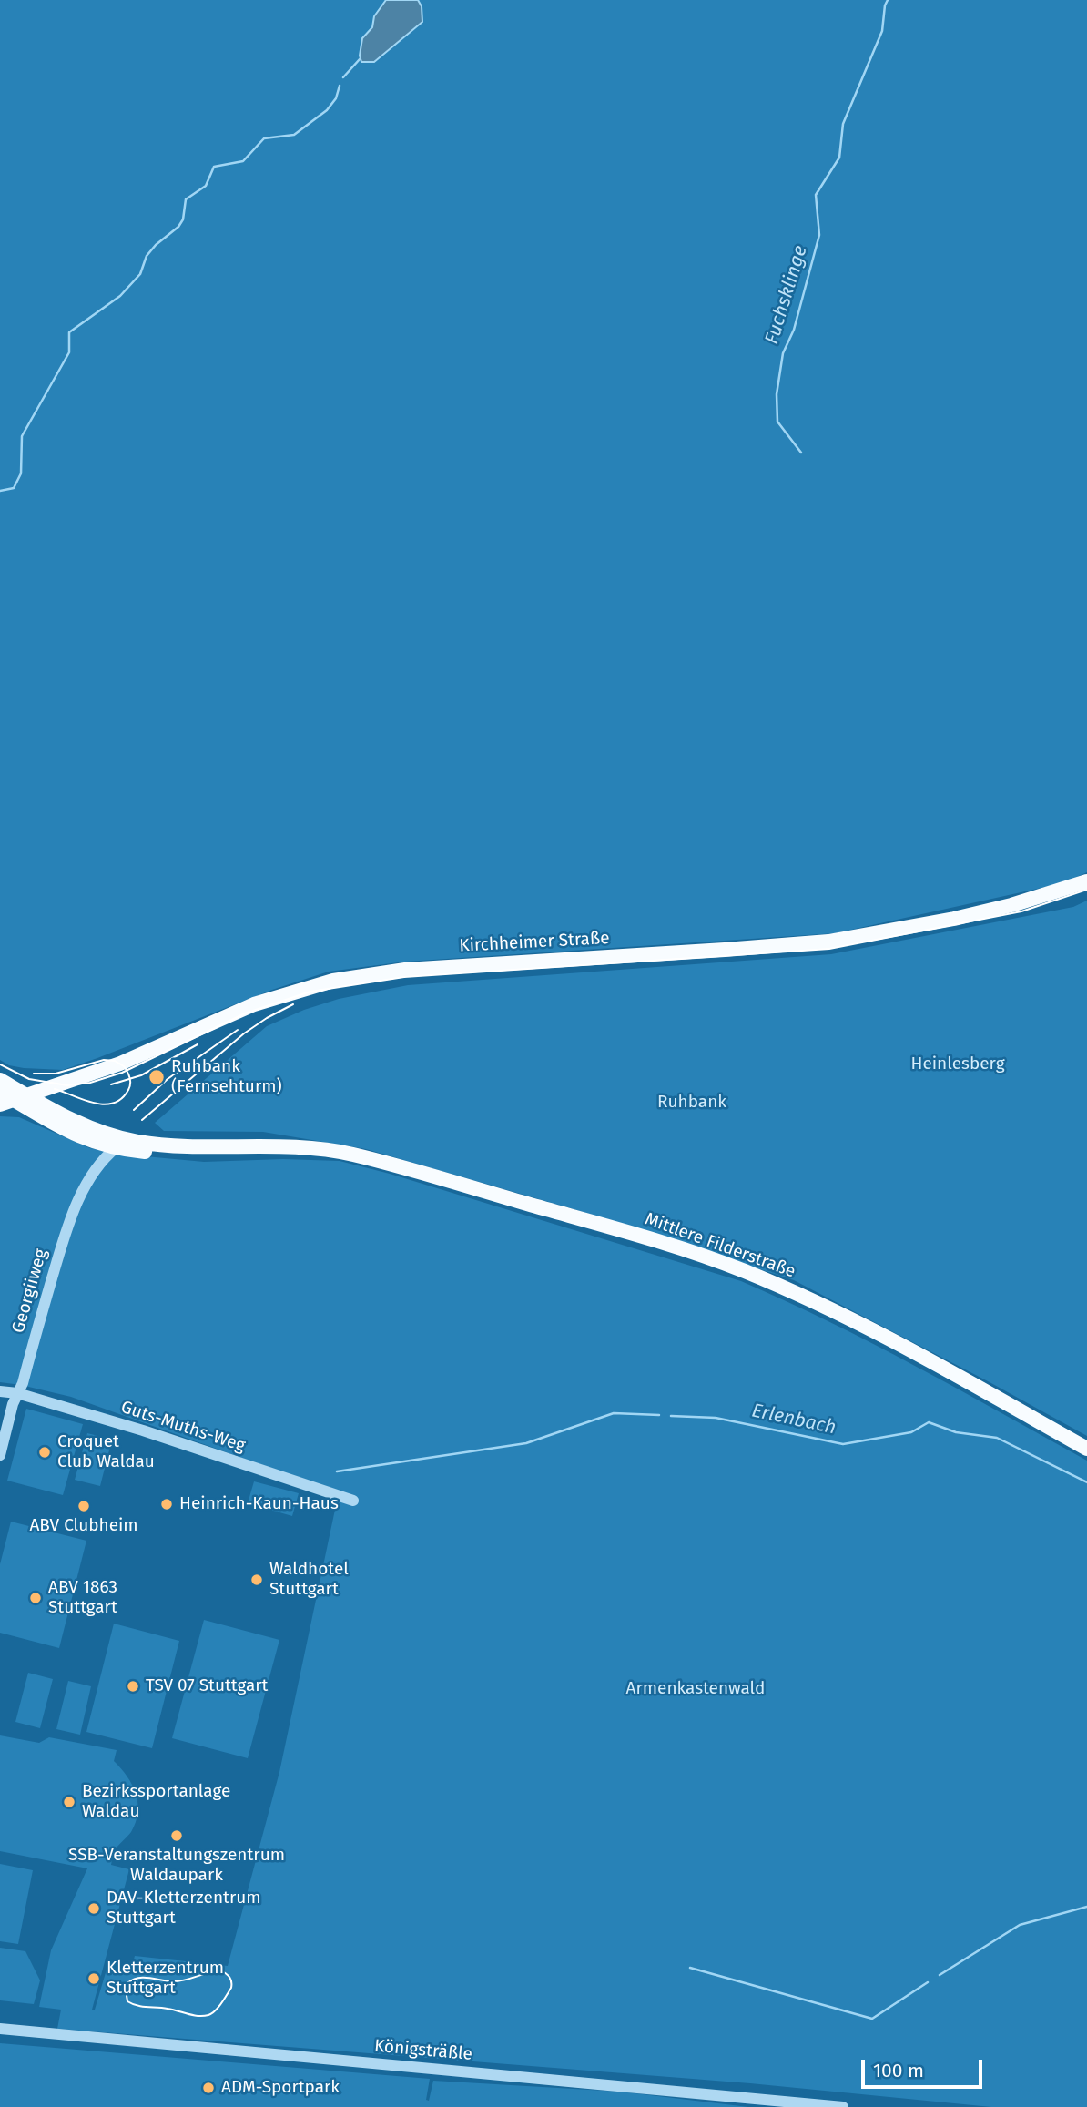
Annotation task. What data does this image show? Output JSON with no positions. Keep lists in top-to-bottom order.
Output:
{
  "streets": {
    "main road": ["Kirchheimer Straße", "Mittlere Filderstraße"],
    "street": ["Georgiiweg", "Guts-Muths-Weg", "Königsträßle"]
  },
  "crossings": [
    ["Kirchheimer Straße", "Mittlere Filderstraße"],
    ["Mittlere Filderstraße", "Georgiiweg"],
    ["Georgiiweg", "Guts-Muths-Weg"]
  ],
  "water": ["Fuchsklinge", "Erlenbach"],
  "parks": ["Heinlesberg", "Ruhbank", "Armenkastenwald"],
  "places": [
    "Ruhbank (Fernsehturm)",
    "Croquet Club Waldau",
    "Heinrich-Kaun-Haus",
    "ABV Clubheim",
    "Waldhotel Stuttgart",
    "ABV 1863 Stuttgart",
    "TSV 07 Stuttgart",
    "Bezirkssportanlage Waldau",
    "SSB-Veranstaltungszentrum Waldaupark",
    "DAV-Kletterzentrum Stuttgart",
    "Kletterzentrum Stuttgart",
    "ADM-Sportpark"
  ],
  "scale_bar": "100 m"
}
